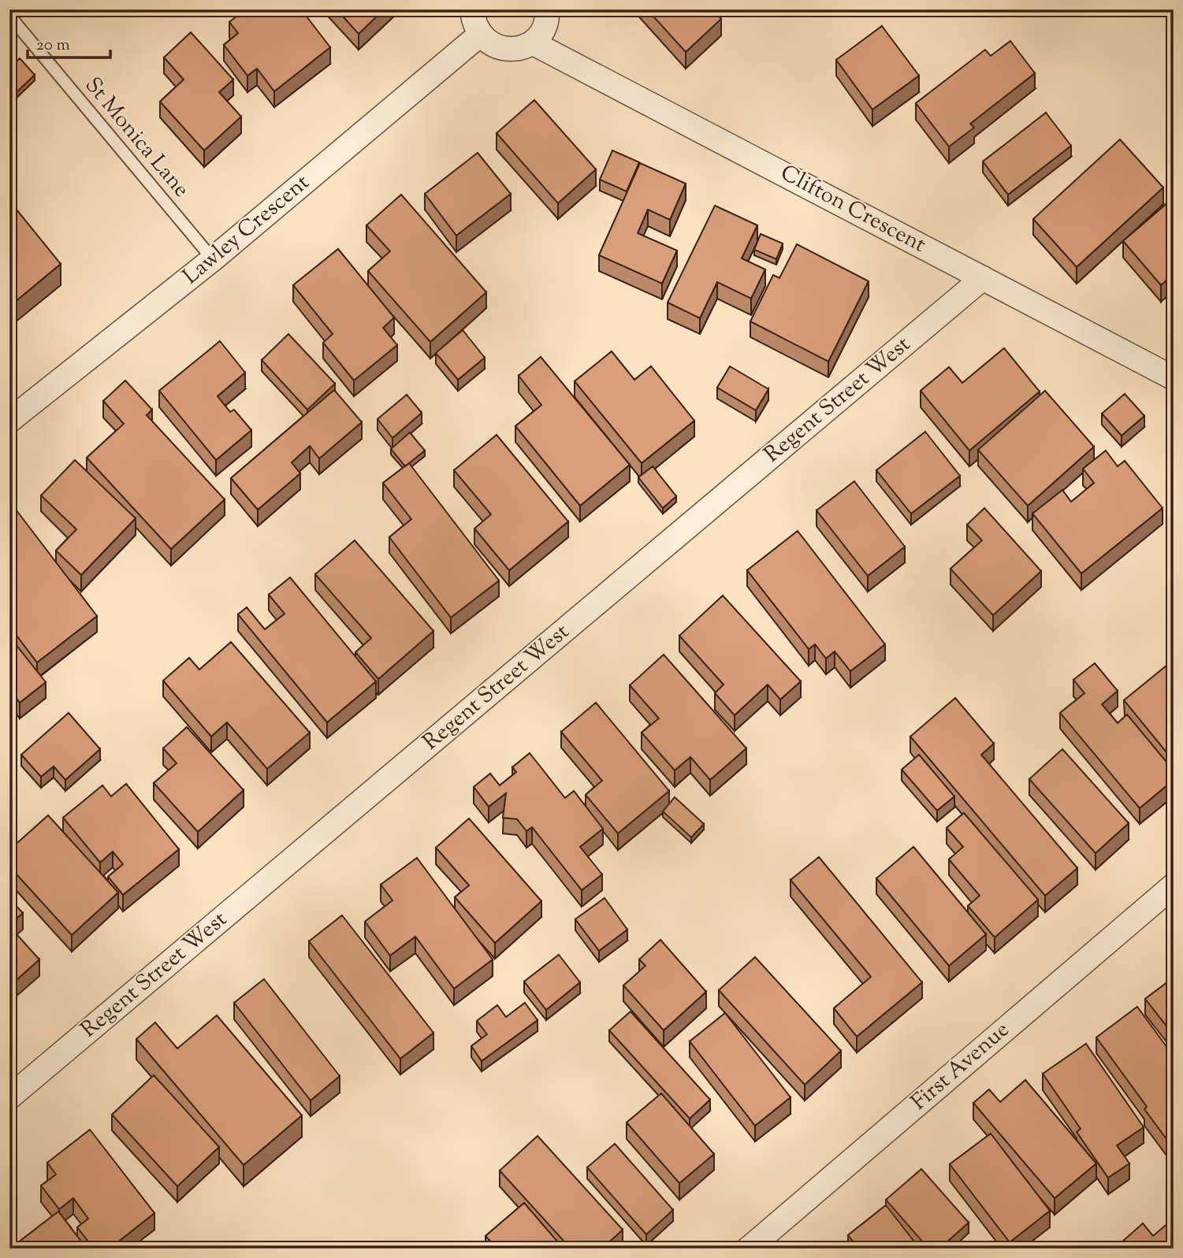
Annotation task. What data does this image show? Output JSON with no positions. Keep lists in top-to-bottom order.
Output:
{
  "streets": {
    "street": [
      "Clifton Crescent",
      "Lawley Crescent",
      "Regent Street West",
      "First Avenue"
    ],
    "lane": ["St Monica Lane"]
  },
  "crossings": [
    ["St Monica Lane", "Lawley Crescent"],
    ["Clifton Crescent", "Regent Street West"]
  ],
  "scale_bar": "20 m"
}
